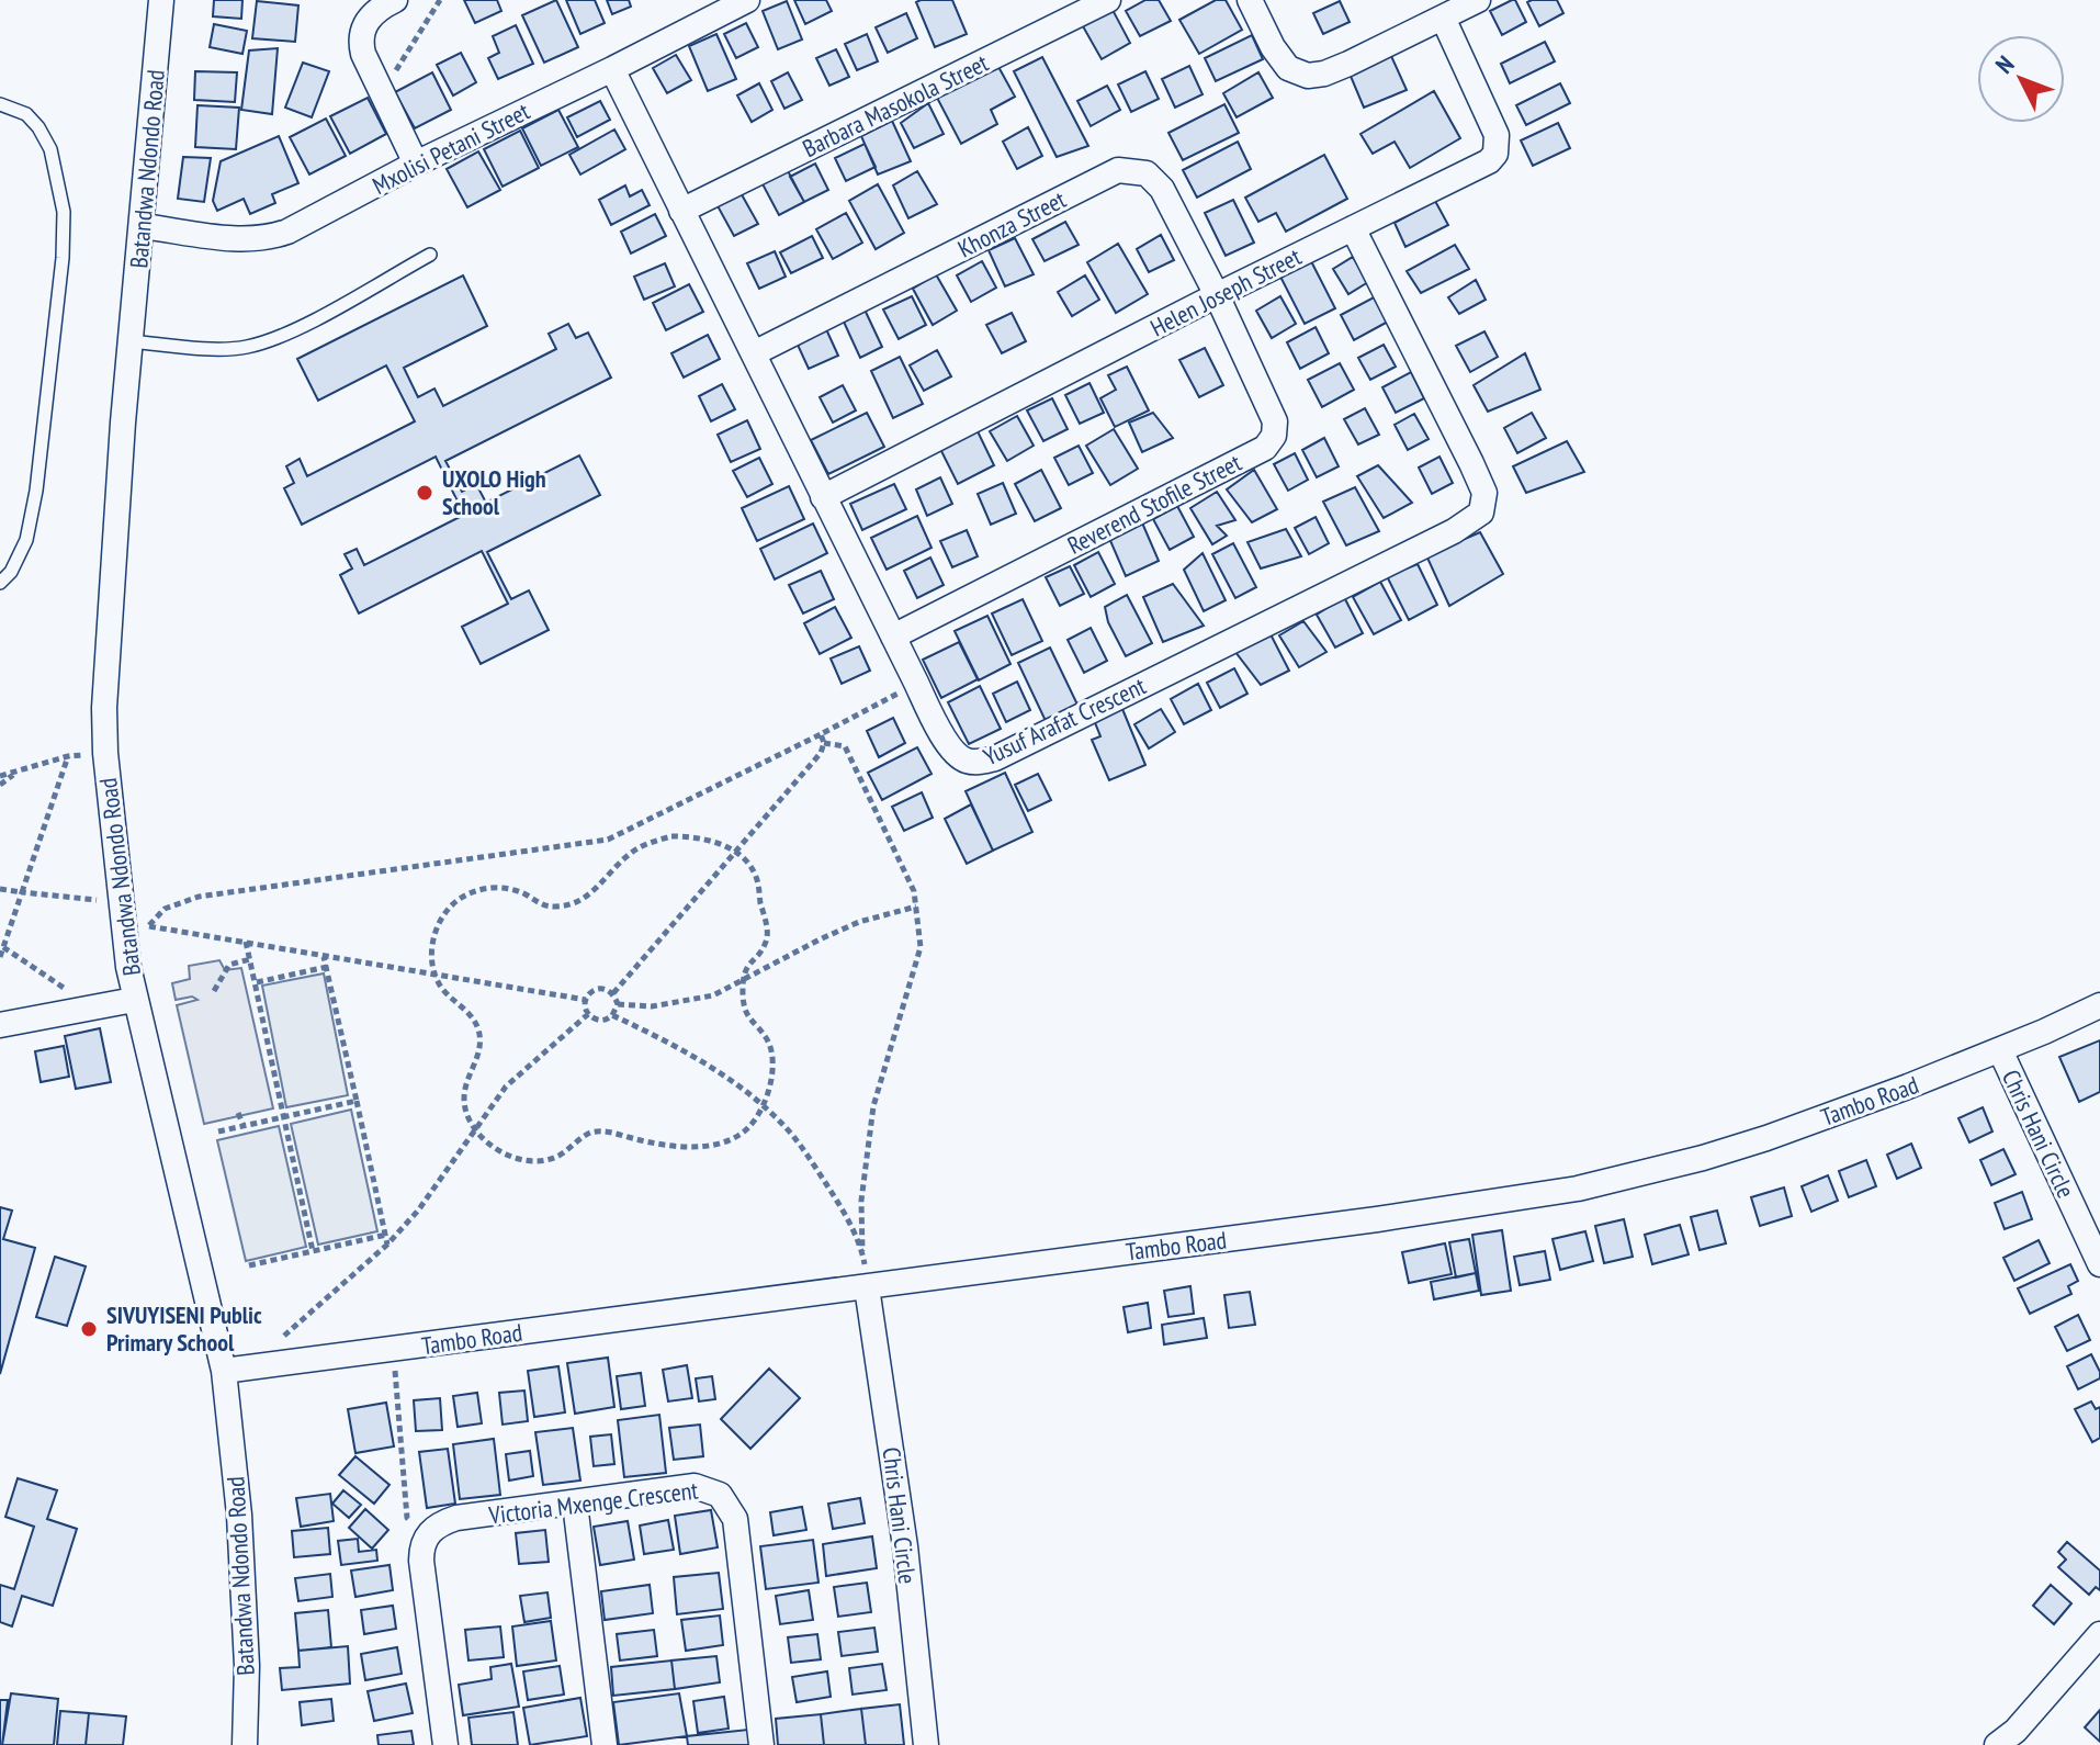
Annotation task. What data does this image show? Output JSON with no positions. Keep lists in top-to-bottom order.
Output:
{
  "streets": {
    "street": [
      "Barbara Masokola Street",
      "Mxolisi Petani Street",
      "Batandwa Ndondo Road",
      "Khonza Street",
      "Helen Joseph Street",
      "Reverend Stofile Street",
      "Yusuf Arafat Crescent",
      "Tambo Road",
      "Chris Hani Circle",
      "Victoria Mxenge Crescent"
    ]
  },
  "crossings": [
    ["Barbara Masokola Street", "Yusuf Arafat Crescent"],
    ["Mxolisi Petani Street", "Batandwa Ndondo Road"],
    ["Mxolisi Petani Street", "Yusuf Arafat Crescent"],
    ["Batandwa Ndondo Road", "Tambo Road"],
    ["Khonza Street", "Helen Joseph Street"],
    ["Khonza Street", "Reverend Stofile Street"],
    ["Khonza Street", "Yusuf Arafat Crescent"],
    ["Helen Joseph Street", "Reverend Stofile Street"],
    ["Helen Joseph Street", "Yusuf Arafat Crescent"],
    ["Reverend Stofile Street", "Yusuf Arafat Crescent"],
    ["Tambo Road", "Chris Hani Circle"]
  ],
  "places": ["UXOLO High School", "SIVUYISENI Public Primary School"],
  "north": "top left"
}
